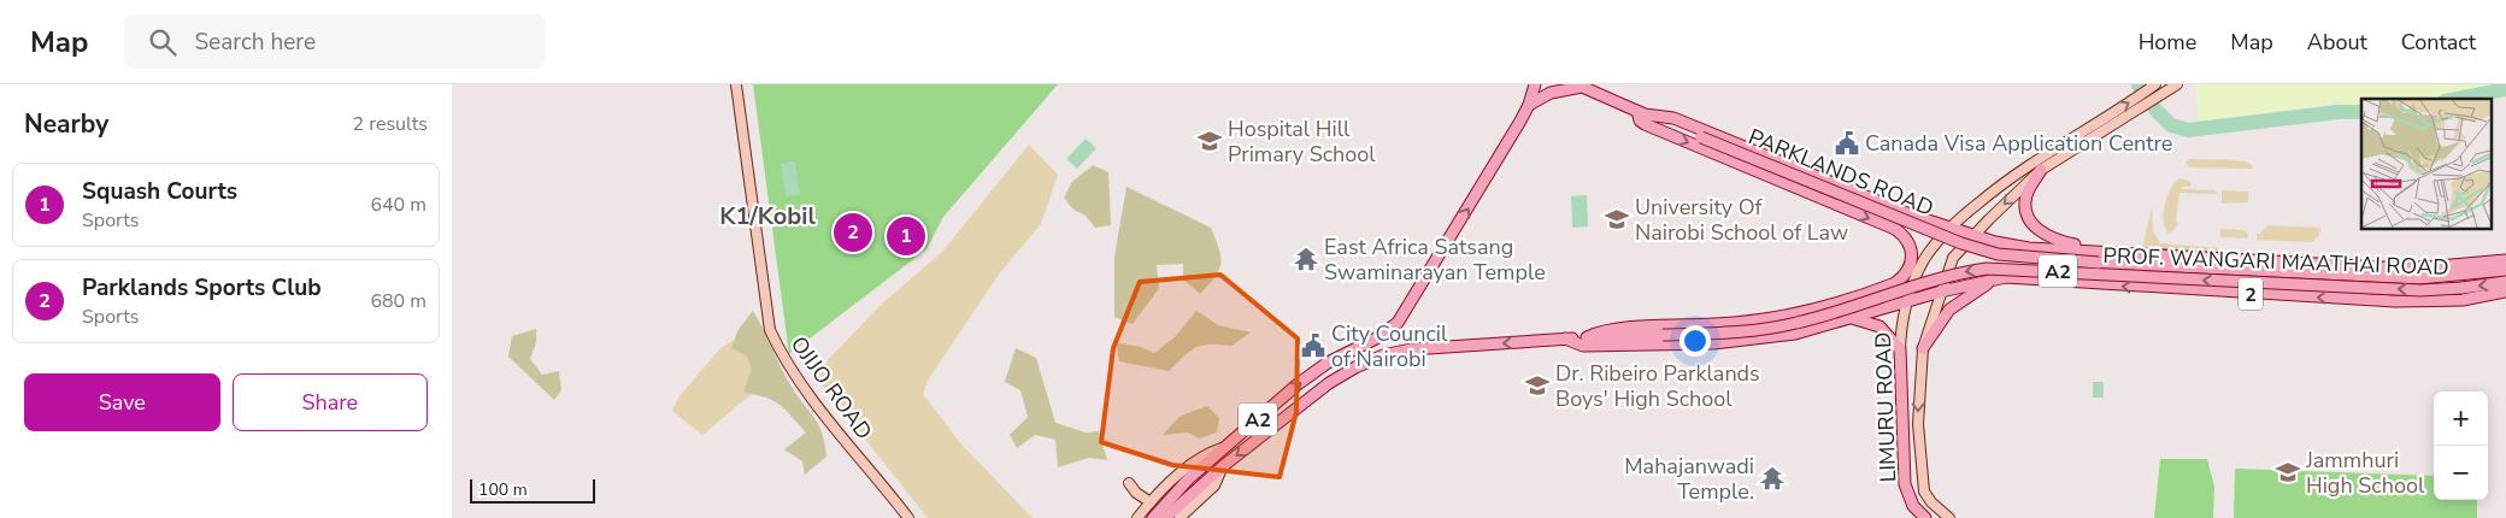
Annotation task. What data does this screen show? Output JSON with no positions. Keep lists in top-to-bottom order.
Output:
{
  "streets": {
    "main road": [
      "PARKLANDS ROAD",
      "PROF. WANGARI MAATHAI ROAD",
      "A2",
      "2",
      "OJIJO ROAD",
      "LIMURU ROAD"
    ]
  },
  "crossings": [
    ["PARKLANDS ROAD", "PROF. WANGARI MAATHAI ROAD"],
    ["PARKLANDS ROAD", "A2"],
    ["PROF. WANGARI MAATHAI ROAD", "A2"],
    ["PROF. WANGARI MAATHAI ROAD", "2"],
    ["2", "LIMURU ROAD"]
  ],
  "districts": ["K1/Kobil"],
  "places": {
    "school or university": [
      "Hospital Hill Primary School",
      "University Of Nairobi School of Law",
      "Dr. Ribeiro Parklands Boys' High School",
      "Jammhuri High School"
    ],
    "public building": ["Canada Visa Application Centre", "City Council of Nairobi"],
    "temple": ["East Africa Satsang Swaminarayan Temple", "Mahajanwadi Temple."]
  },
  "scale_bar": "100 m",
  "page": {
    "header": "Map",
    "search": "Search here",
    "nav": [
      "Home",
      "Map",
      "About",
      "Contact"
    ],
    "heading": ["Nearby", "2 results"],
    "list": [
      {
        "mark": "1",
        "name": "Squash Courts",
        "note": "Sports",
        "value": "640 m"
      },
      {
        "mark": "2",
        "name": "Parklands Sports Club",
        "note": "Sports",
        "value": "680 m"
      }
    ],
    "pins": ["2", "1"],
    "buttons": ["Save", "Share"],
    "map_buttons": ["+", "−"],
    "scale": "100 m"
  }
}
